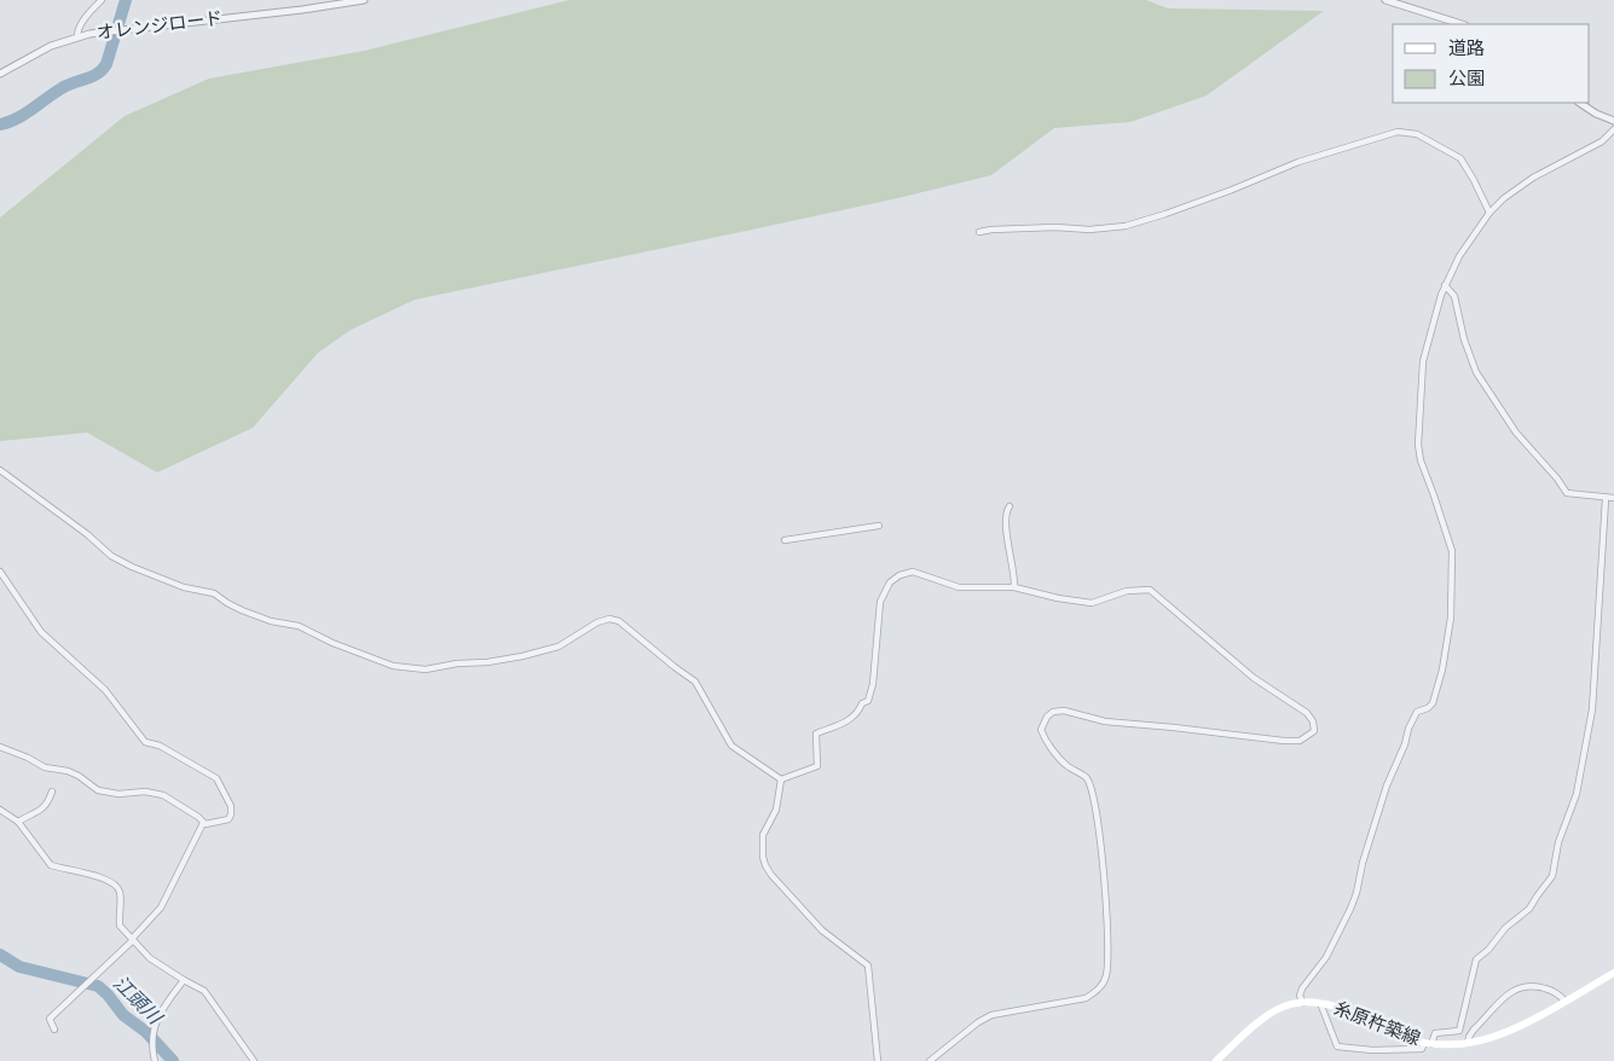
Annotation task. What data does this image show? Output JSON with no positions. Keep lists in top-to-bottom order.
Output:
{
  "streets": {
    "main road": ["糸原杵築線"],
    "street": ["オレンジロード"]
  },
  "water": ["江頭川"],
  "legend": ["道路", "公園"]
}
